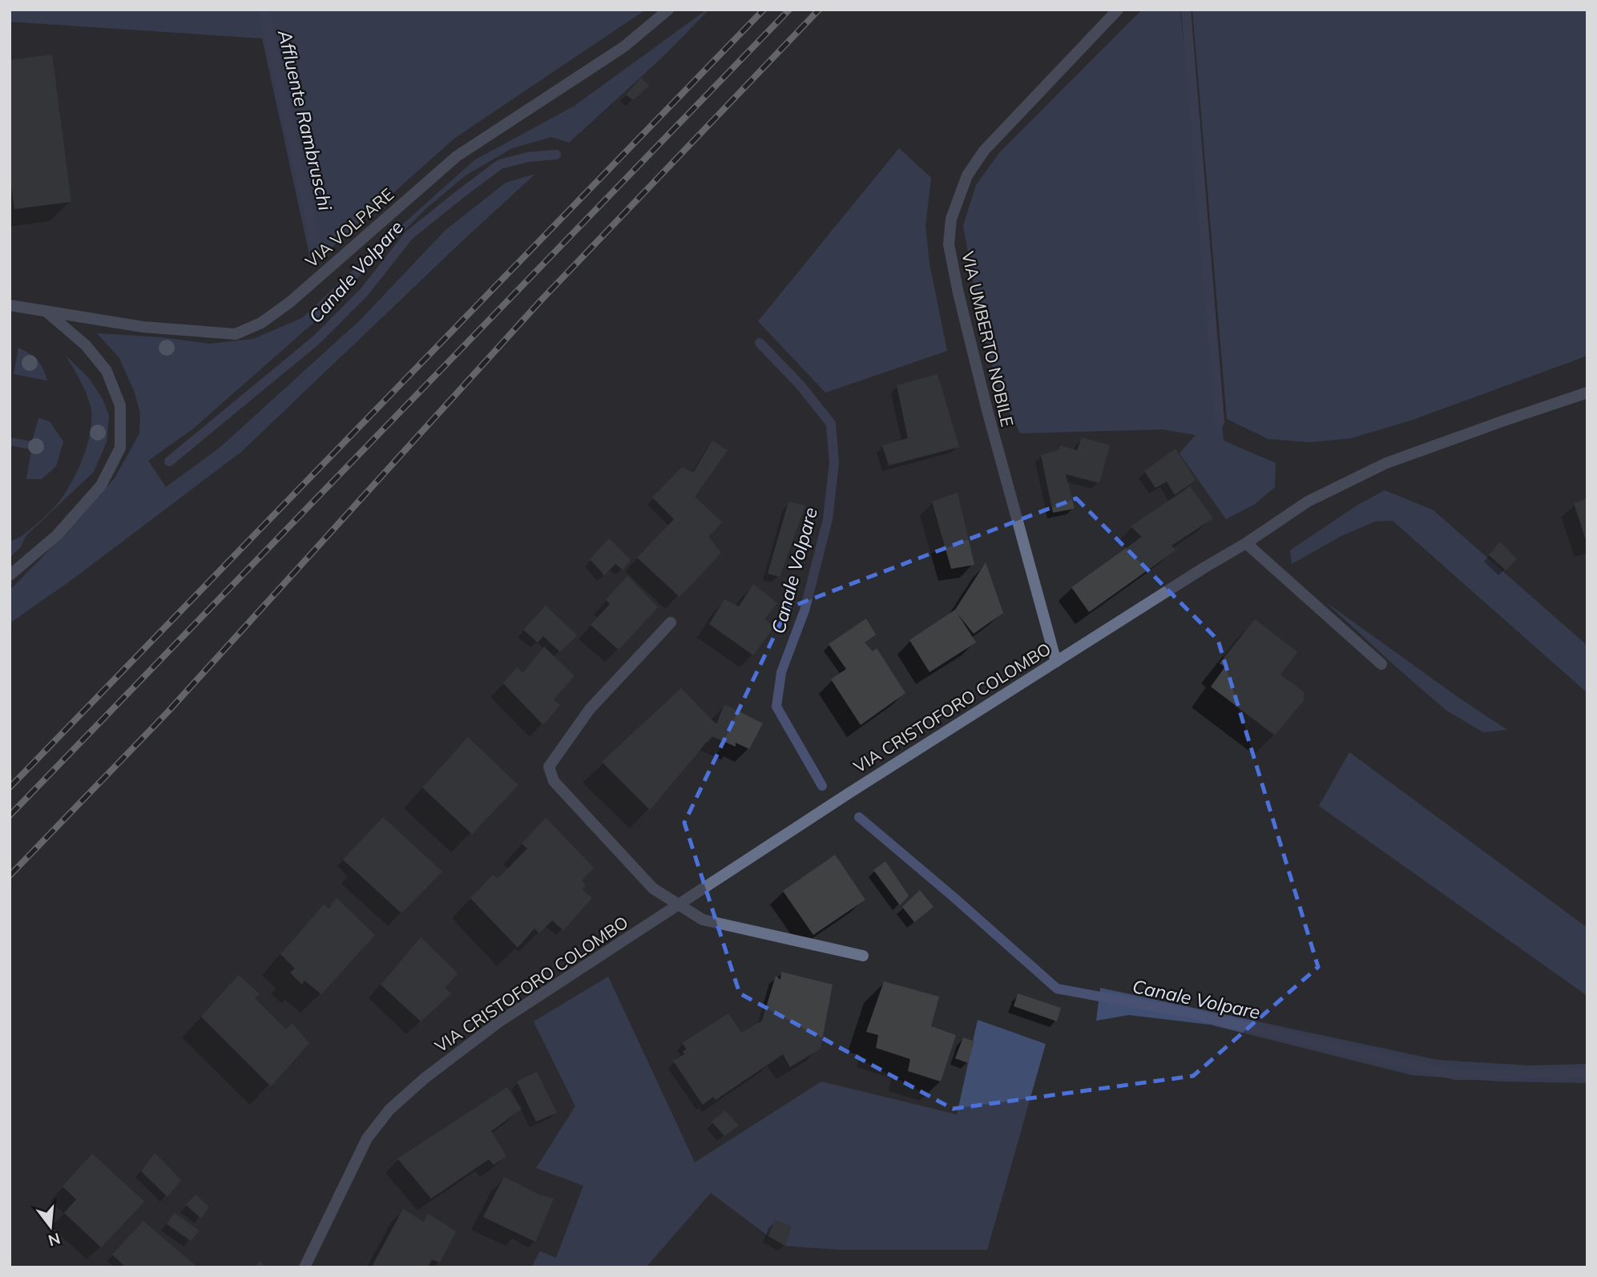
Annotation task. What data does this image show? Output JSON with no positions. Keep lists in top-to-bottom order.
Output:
{
  "streets": {
    "street": ["VIA VOLPARE", "VIA UMBERTO NOBILE", "VIA CRISTOFORO COLOMBO"]
  },
  "crossings": [
    ["VIA UMBERTO NOBILE", "VIA CRISTOFORO COLOMBO"]
  ],
  "water": ["Affluente Rambruschi", "Canale Volpare"],
  "north": "bottom"
}
